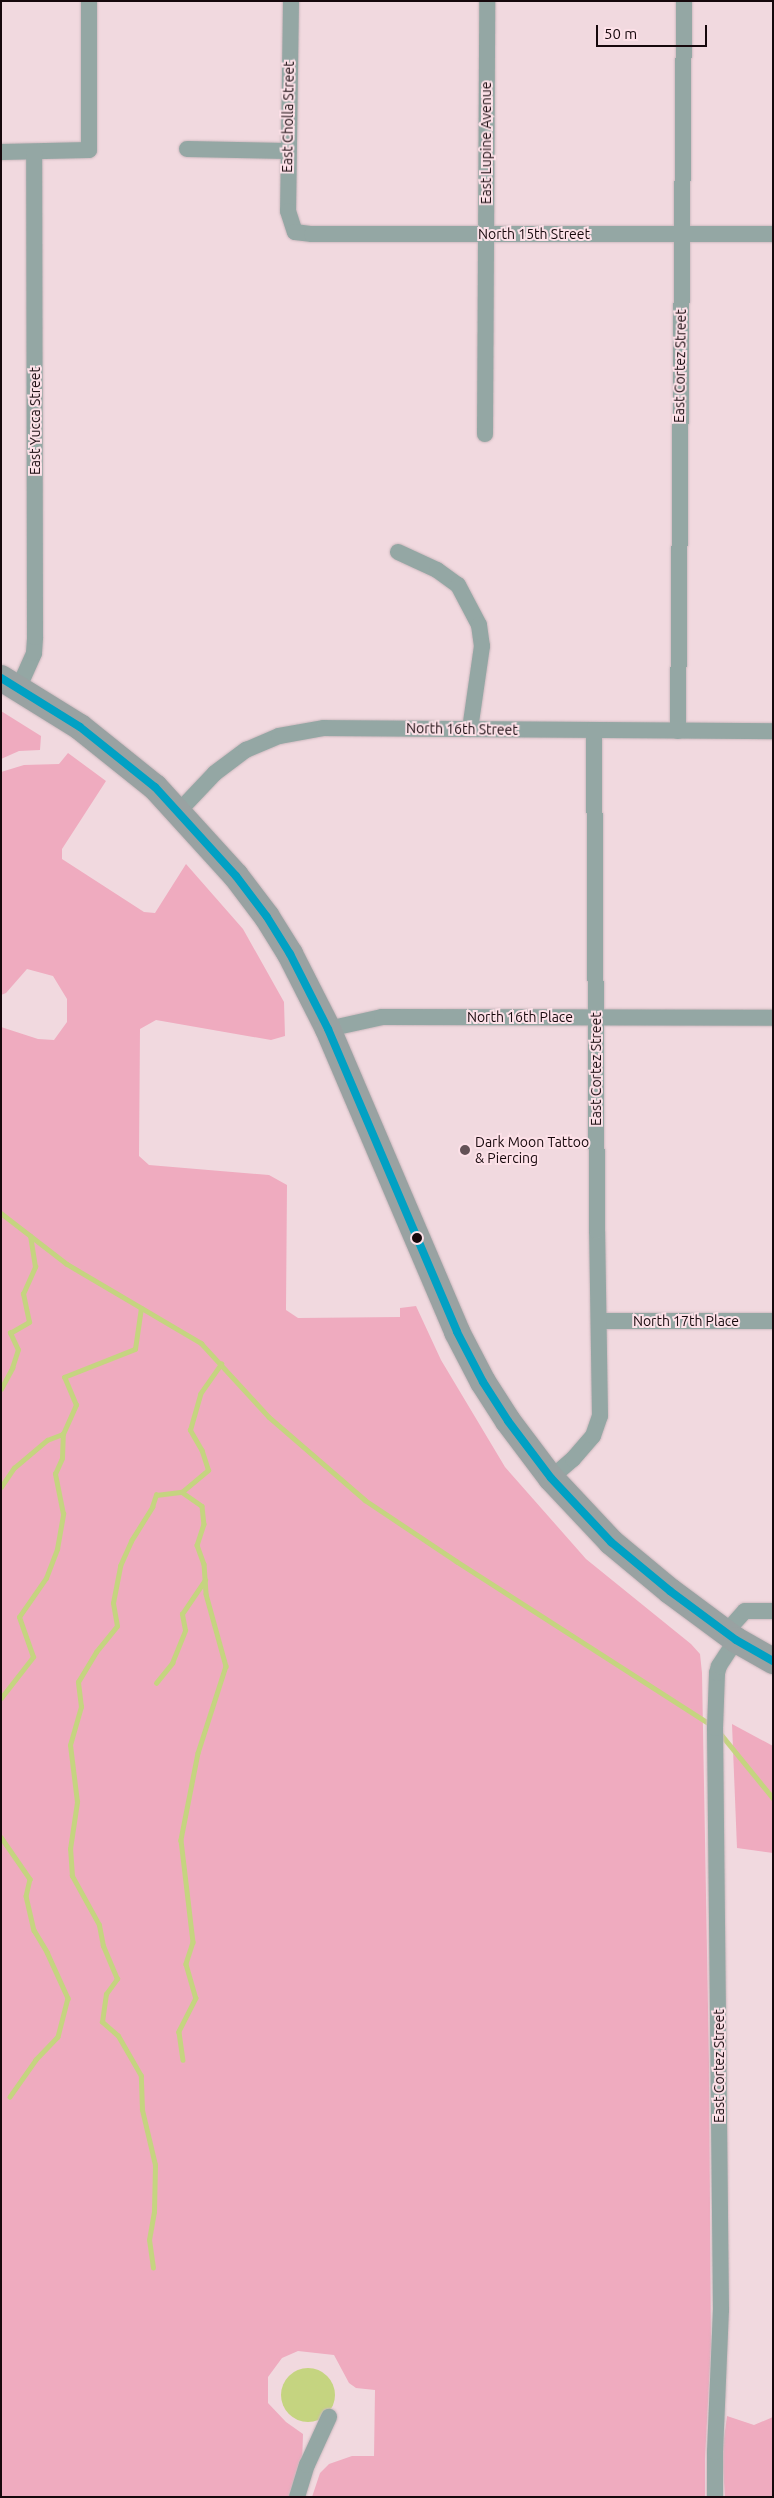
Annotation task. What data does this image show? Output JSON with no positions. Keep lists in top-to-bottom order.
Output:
{
  "streets": {
    "street": [
      "East Cholla Street",
      "East Lupine Avenue",
      "North 15th Street",
      "East Cortez Street",
      "East Yucca Street",
      "North 16th Street",
      "North 16th Place",
      "North 17th Place"
    ]
  },
  "crossings": [
    ["East Cholla Street", "North 15th Street"],
    ["East Lupine Avenue", "North 15th Street"],
    ["North 15th Street", "East Cortez Street"],
    ["East Cortez Street", "North 16th Street"],
    ["East Cortez Street", "North 16th Place"],
    ["East Cortez Street", "North 17th Place"]
  ],
  "places": ["Dark Moon Tattoo & Piercing"],
  "scale_bar": "50 m"
}
